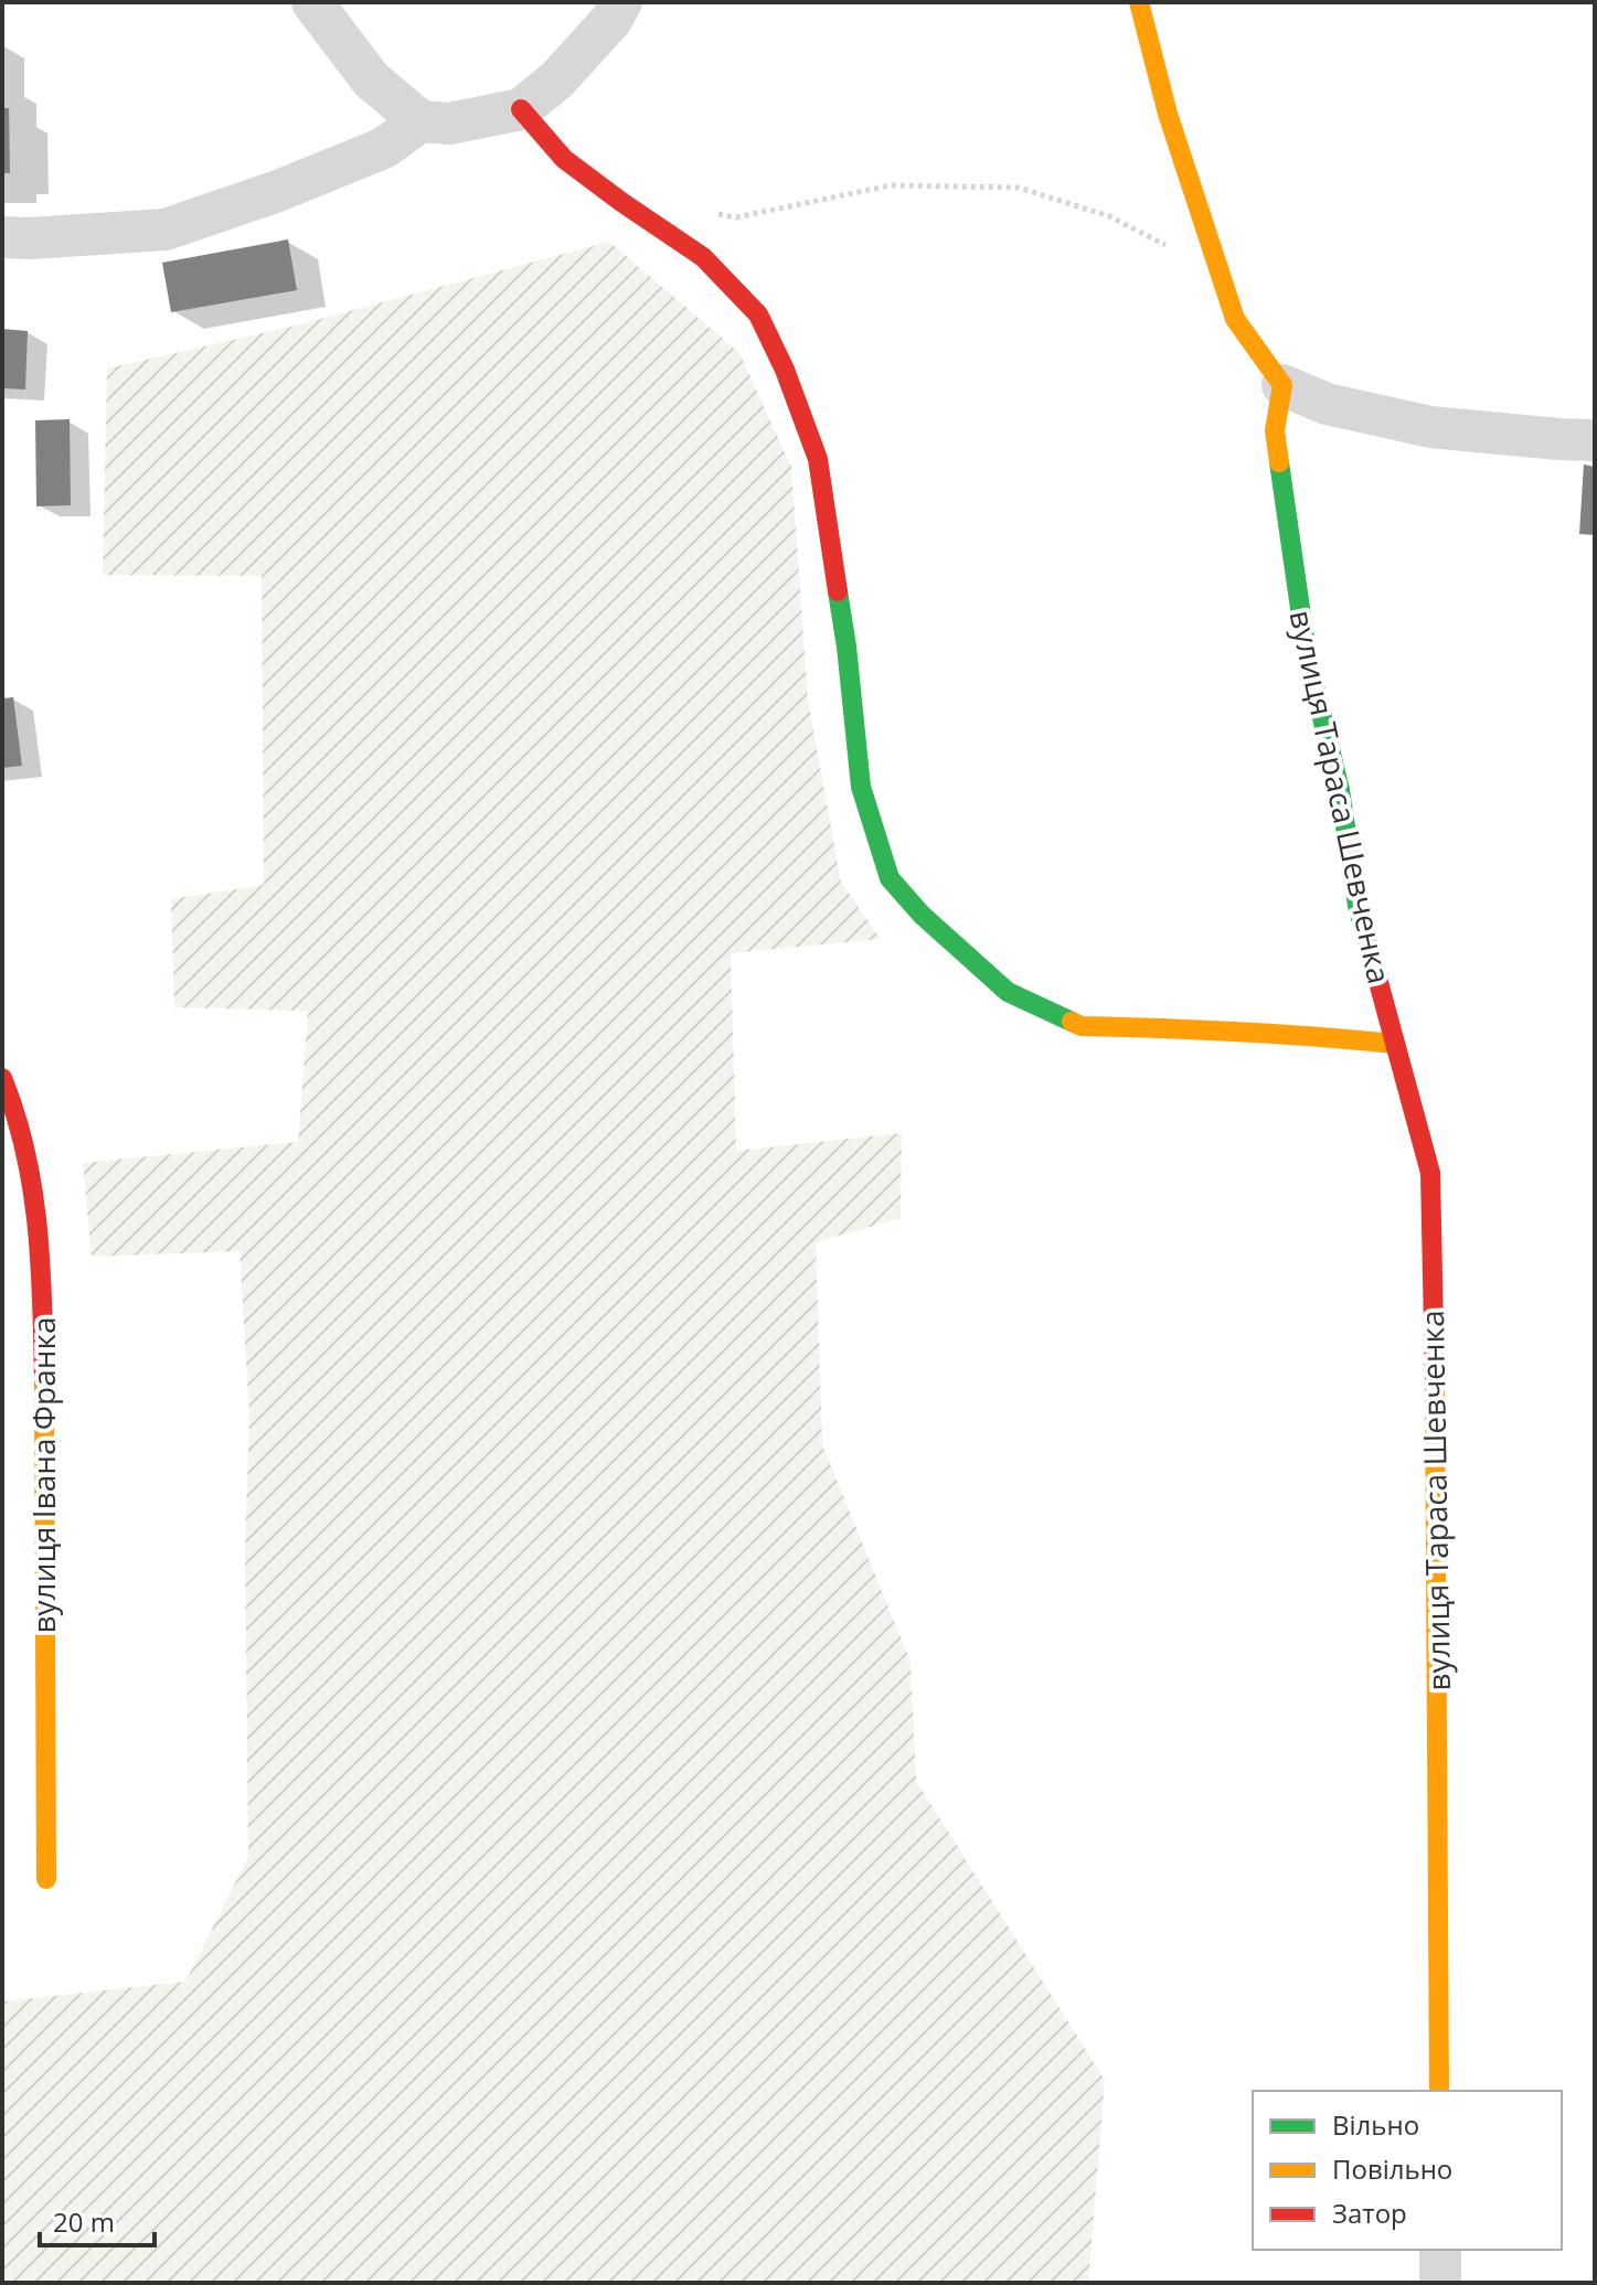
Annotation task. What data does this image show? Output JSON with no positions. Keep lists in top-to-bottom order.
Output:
{
  "streets": {
    "street": ["вулиця Тараса Шевченка", "вулиця Івана Франка"]
  },
  "legend": ["Вільно", "Повільно", "Затор"],
  "scale_bar": "20 m"
}
